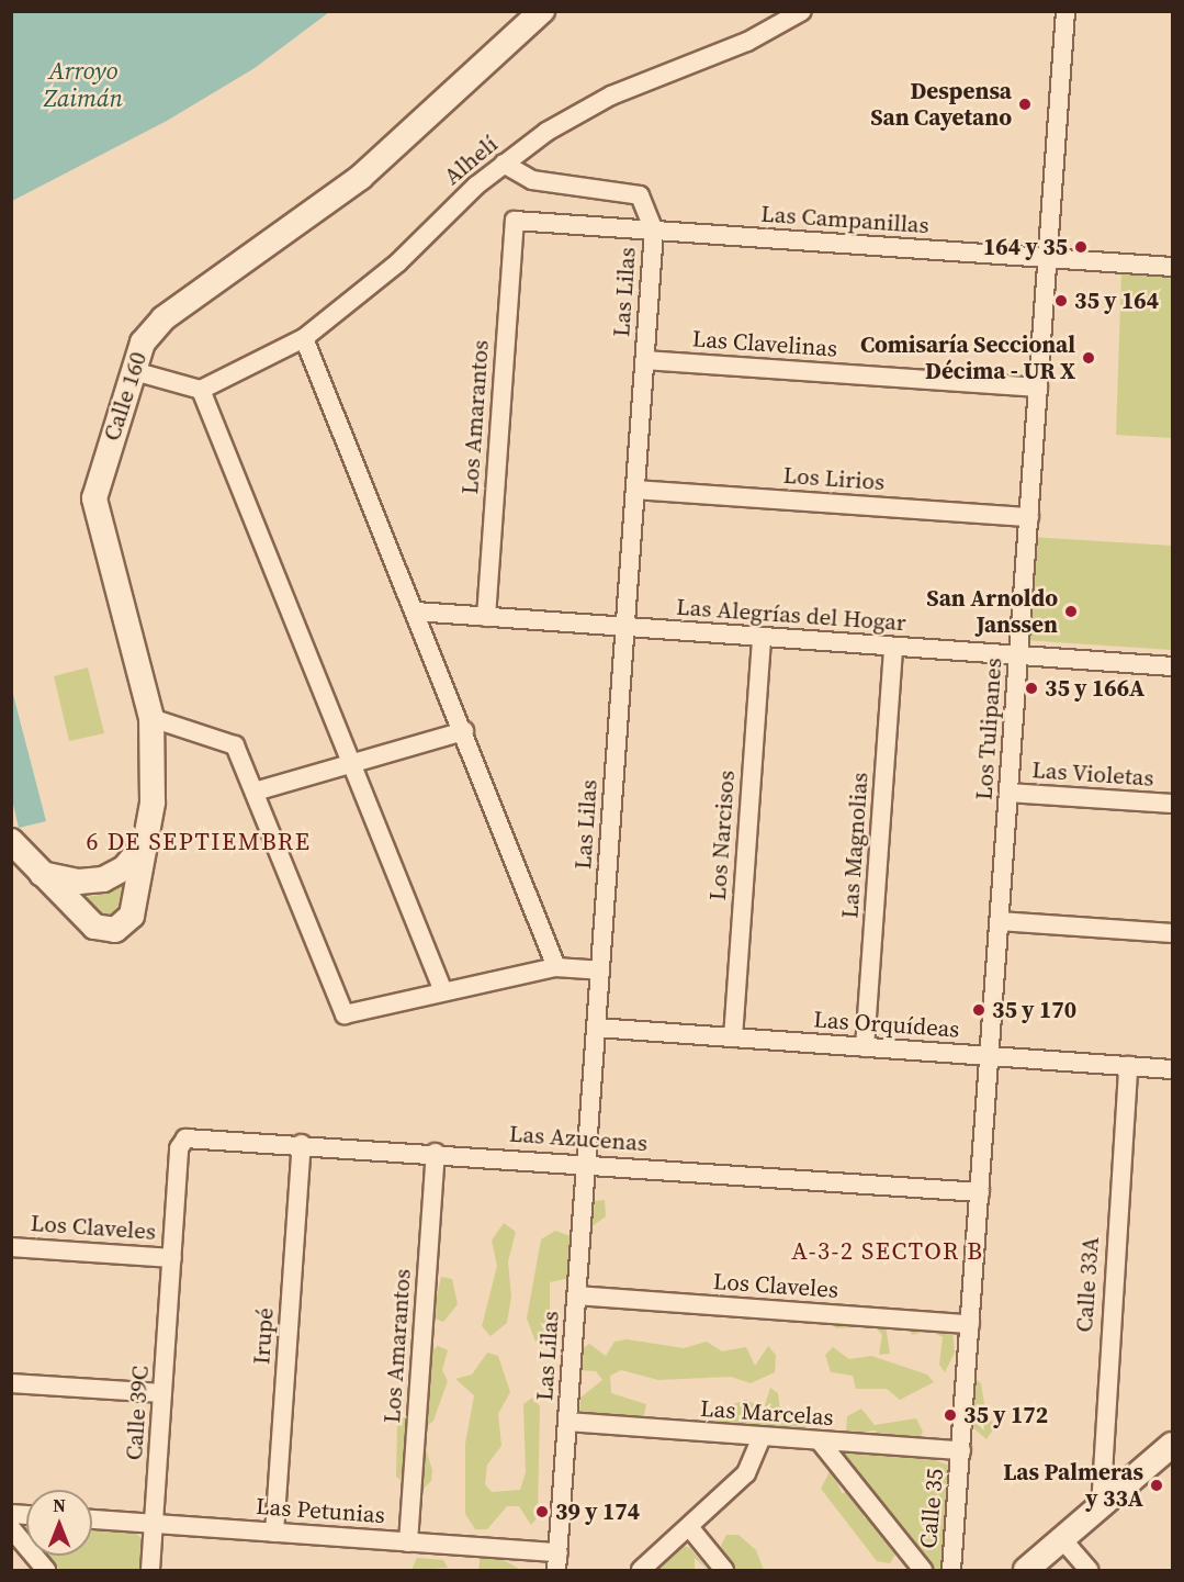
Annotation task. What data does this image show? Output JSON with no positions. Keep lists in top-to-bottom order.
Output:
{
  "streets": {
    "main road": ["Calle 160"],
    "street": [
      "Alhelí",
      "Las Campanillas",
      "Las Lilas",
      "Las Clavelinas",
      "Los Amarantos",
      "Los Lirios",
      "Las Alegrías del Hogar",
      "Los Tulipanes",
      "Las Violetas",
      "Los Narcisos",
      "Las Magnolias",
      "Las Orquídeas",
      "Las Azucenas",
      "Los Claveles",
      "Calle 33A",
      "Irupé",
      "Calle 39C",
      "Las Marcelas",
      "Calle 35",
      "Las Petunias"
    ]
  },
  "crossings": [
    ["Las Campanillas", "Las Lilas"],
    ["Las Campanillas", "Los Amarantos"],
    ["Las Campanillas", "Los Tulipanes"],
    ["Las Lilas", "Las Clavelinas"],
    ["Las Lilas", "Los Lirios"],
    ["Las Lilas", "Las Alegrías del Hogar"],
    ["Las Lilas", "Las Orquídeas"],
    ["Las Lilas", "Las Azucenas"],
    ["Las Lilas", "Los Claveles"],
    ["Las Lilas", "Las Marcelas"],
    ["Las Lilas", "Las Petunias"],
    ["Las Clavelinas", "Los Tulipanes"],
    ["Los Amarantos", "Las Alegrías del Hogar"],
    ["Los Amarantos", "Las Azucenas"],
    ["Los Amarantos", "Las Petunias"],
    ["Los Lirios", "Los Tulipanes"],
    ["Las Alegrías del Hogar", "Los Tulipanes"],
    ["Las Alegrías del Hogar", "Los Narcisos"],
    ["Las Alegrías del Hogar", "Las Magnolias"],
    ["Los Tulipanes", "Las Violetas"],
    ["Los Tulipanes", "Las Orquídeas"],
    ["Los Tulipanes", "Las Azucenas"],
    ["Los Tulipanes", "Los Claveles"],
    ["Los Tulipanes", "Las Marcelas"],
    ["Los Tulipanes", "Calle 35"],
    ["Los Narcisos", "Las Orquídeas"],
    ["Las Magnolias", "Las Orquídeas"],
    ["Las Orquídeas", "Calle 33A"],
    ["Las Azucenas", "Irupé"],
    ["Las Azucenas", "Calle 39C"],
    ["Los Claveles", "Calle 39C"],
    ["Irupé", "Las Petunias"],
    ["Calle 39C", "Las Petunias"],
    ["Las Marcelas", "Calle 35"]
  ],
  "districts": ["6 DE SEPTIEMBRE", "A-3-2 SECTOR B"],
  "water": ["Arroyo Zaimán"],
  "places": [
    "Despensa San Cayetano",
    "164 y 35",
    "35 y 164",
    "Comisaría Seccional Décima - UR X",
    "San Arnoldo Janssen",
    "35 y 166A",
    "35 y 170",
    "35 y 172",
    "Las Palmeras y 33A",
    "39 y 174"
  ],
  "north": "top"
}
